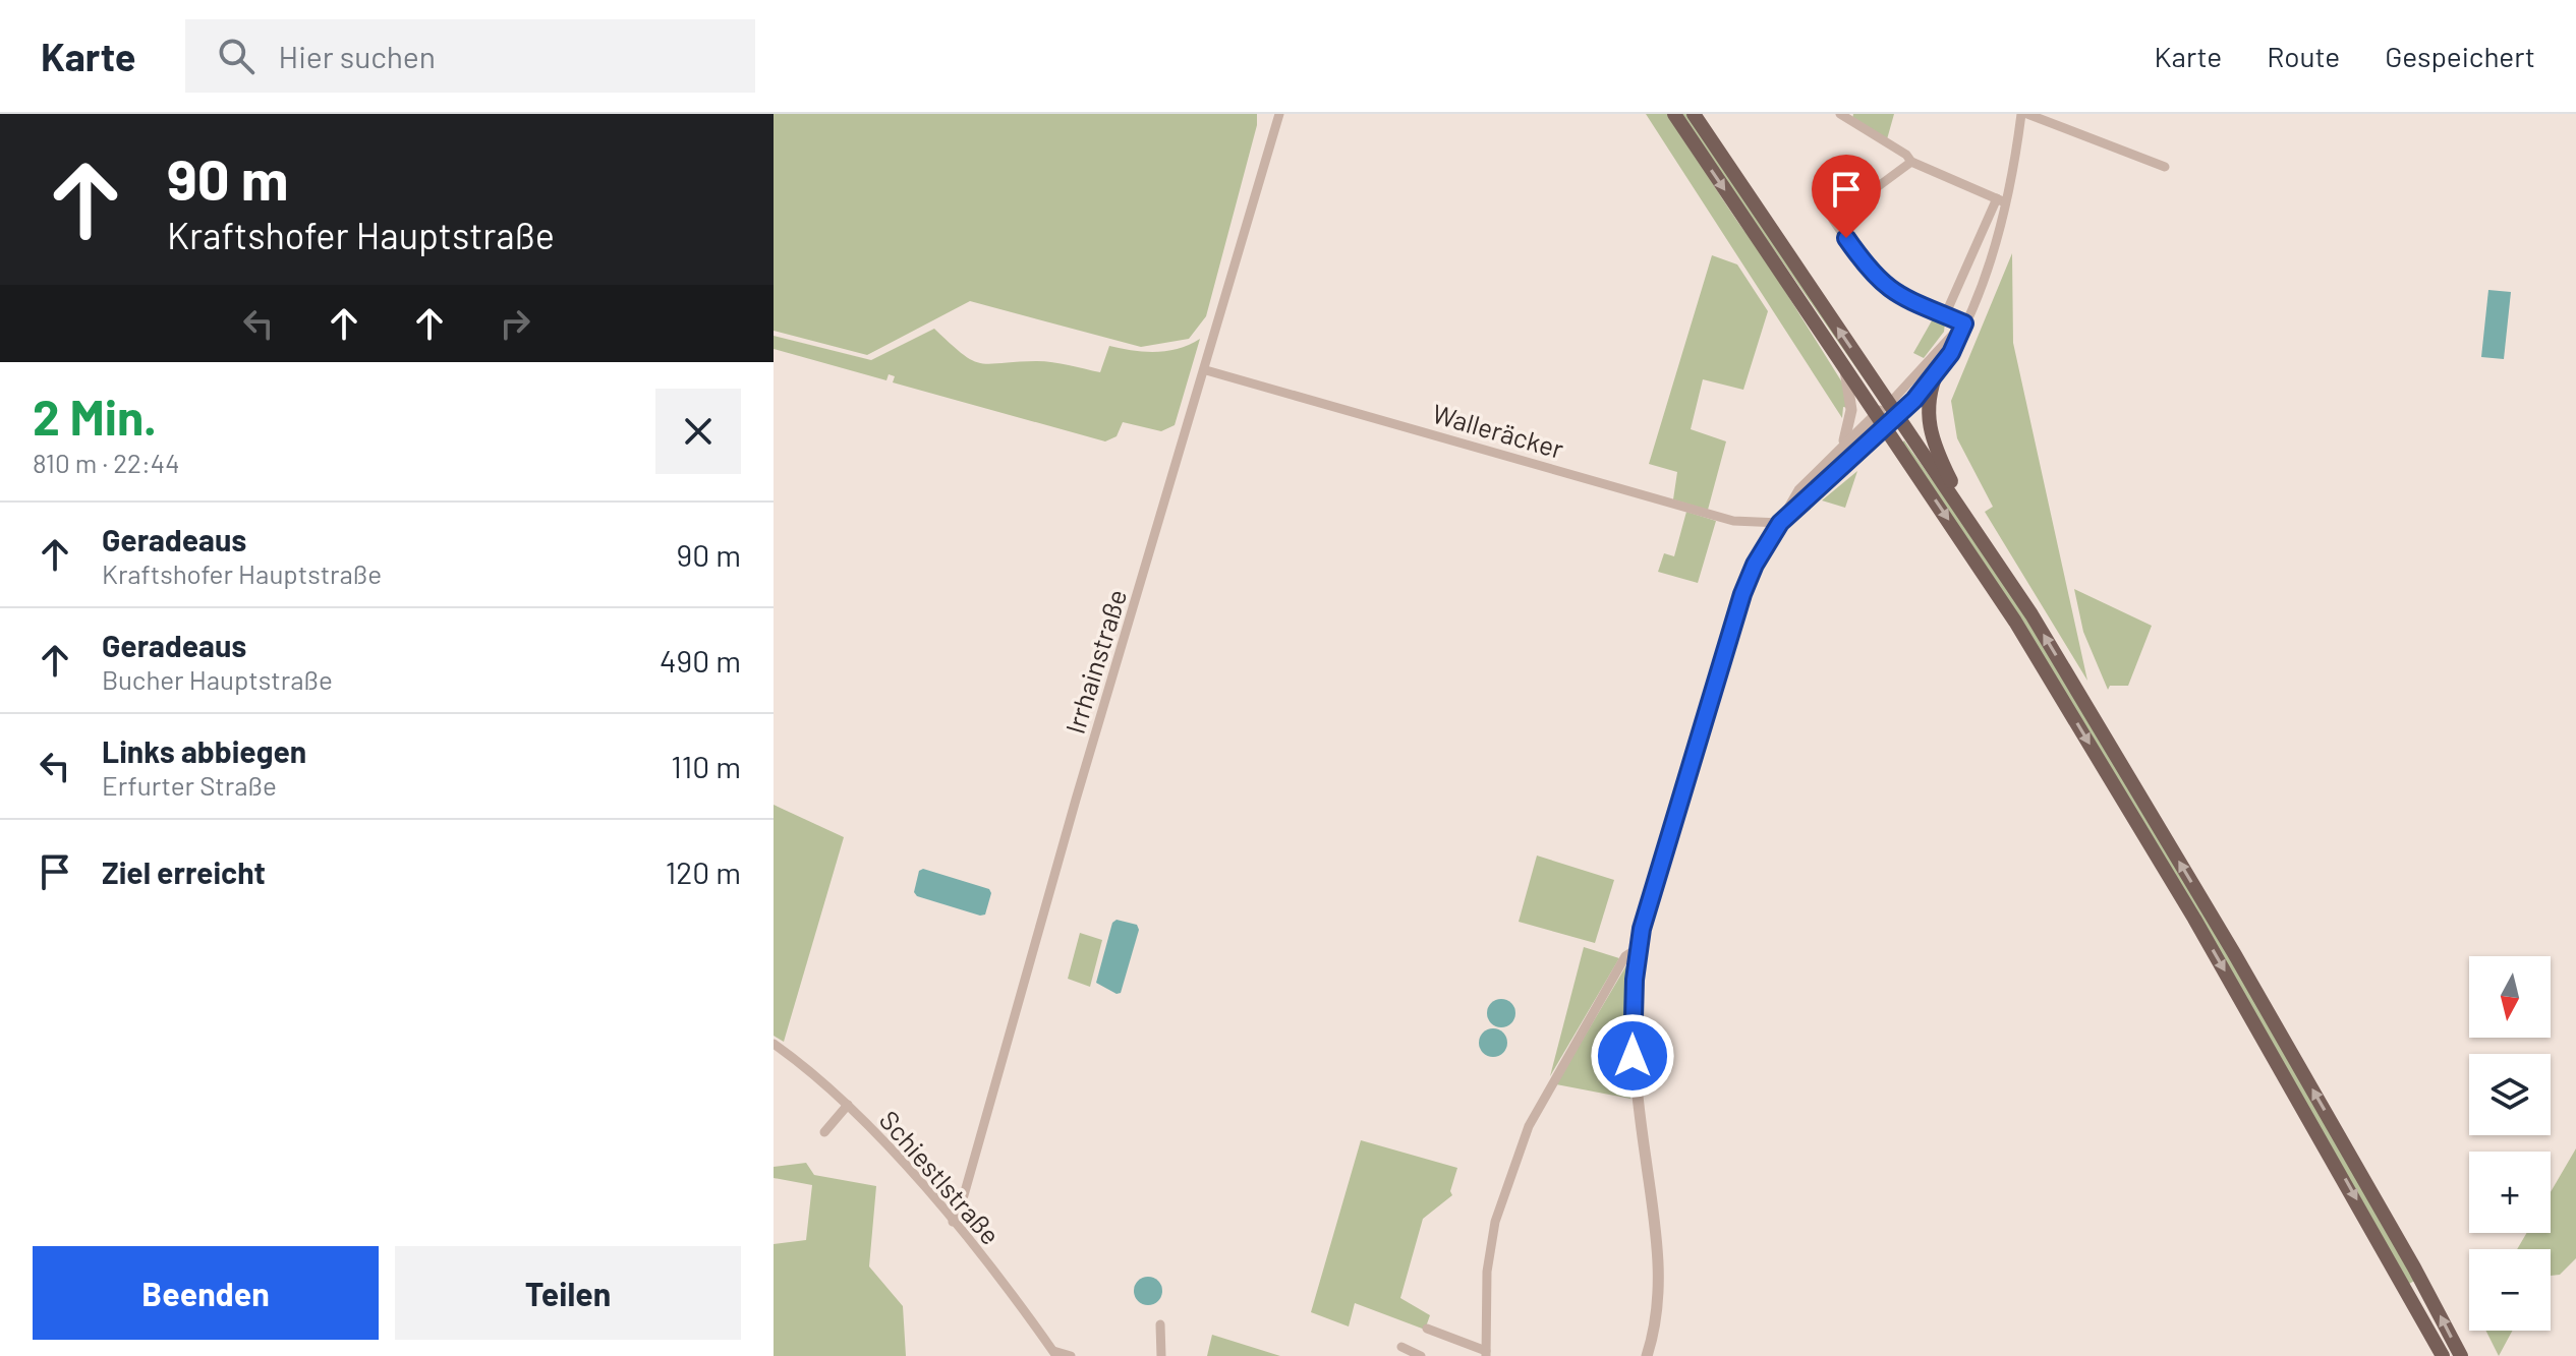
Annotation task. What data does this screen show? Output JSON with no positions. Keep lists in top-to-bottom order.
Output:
{
  "streets": {
    "street": ["Walleräcker", "Irrhainstraße", "Schiestlstraße"]
  },
  "crossings": [
    ["Walleräcker", "Irrhainstraße"],
    ["Irrhainstraße", "Schiestlstraße"]
  ],
  "north": "bottom",
  "page": {
    "header": "Karte",
    "search": "Hier suchen",
    "nav": ["Karte", "Route", "Gespeichert"],
    "turn": ["90 m", "Kraftshofer Hauptstraße"],
    "heading": ["2 Min.", "810 m · 22:44"],
    "list": [
      {
        "name": "Geradeaus",
        "note": "Kraftshofer Hauptstraße",
        "value": "90 m"
      },
      {
        "name": "Geradeaus",
        "note": "Bucher Hauptstraße",
        "value": "490 m"
      },
      {
        "name": "Links abbiegen",
        "note": "Erfurter Straße",
        "value": "110 m"
      },
      {
        "name": "Ziel erreicht",
        "value": "120 m"
      }
    ],
    "map_buttons": ["+", "−"],
    "buttons": ["Beenden", "Teilen"]
  }
}
